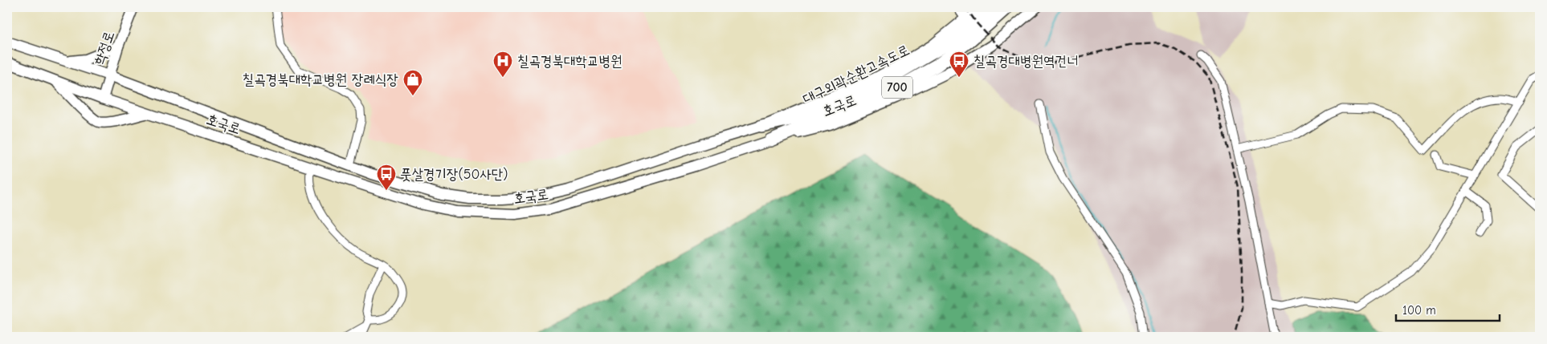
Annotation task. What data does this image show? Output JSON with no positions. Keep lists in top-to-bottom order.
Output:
{
  "streets": {
    "highway": ["대구외곽순환고속도로", "700"],
    "main road": ["학정로", "호국로"]
  },
  "crossings": [
    ["학정로", "호국로"],
    ["대구외곽순환고속도로", "호국로"]
  ],
  "places": {
    "hospital": ["칠곡경북대학교병원"],
    "bus stop": ["칠곡경대병원역건너", "풋살경기장(50사단)"],
    "shop": ["칠곡경북대학교병원 장례식장"]
  },
  "scale_bar": "100 m"
}
